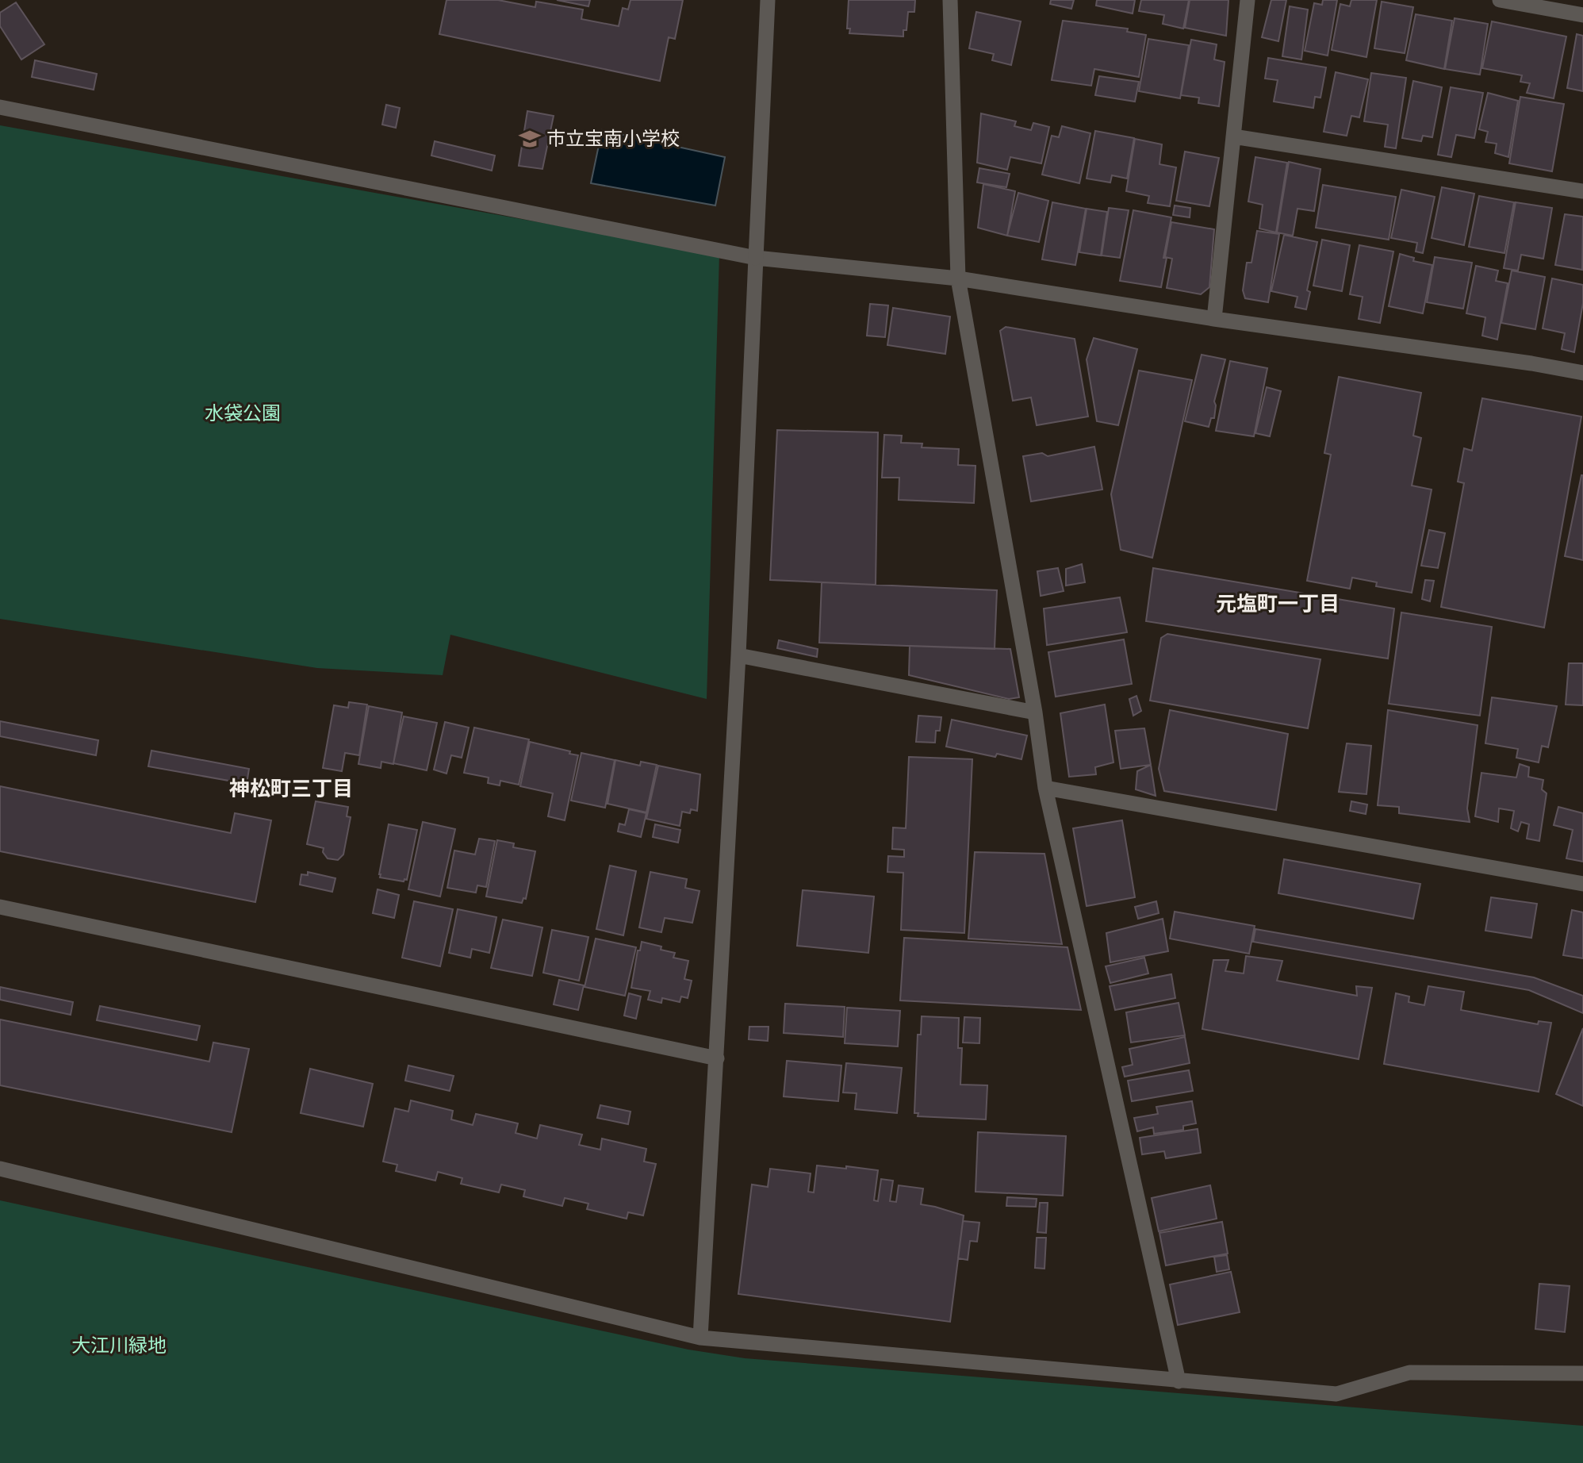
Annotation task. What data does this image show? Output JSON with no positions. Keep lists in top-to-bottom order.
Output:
{
  "districts": ["元塩町一丁目", "神松町三丁目"],
  "parks": ["水袋公園", "大江川緑地"],
  "places": {
    "school or university": ["市立宝南小学校"]
  }
}
